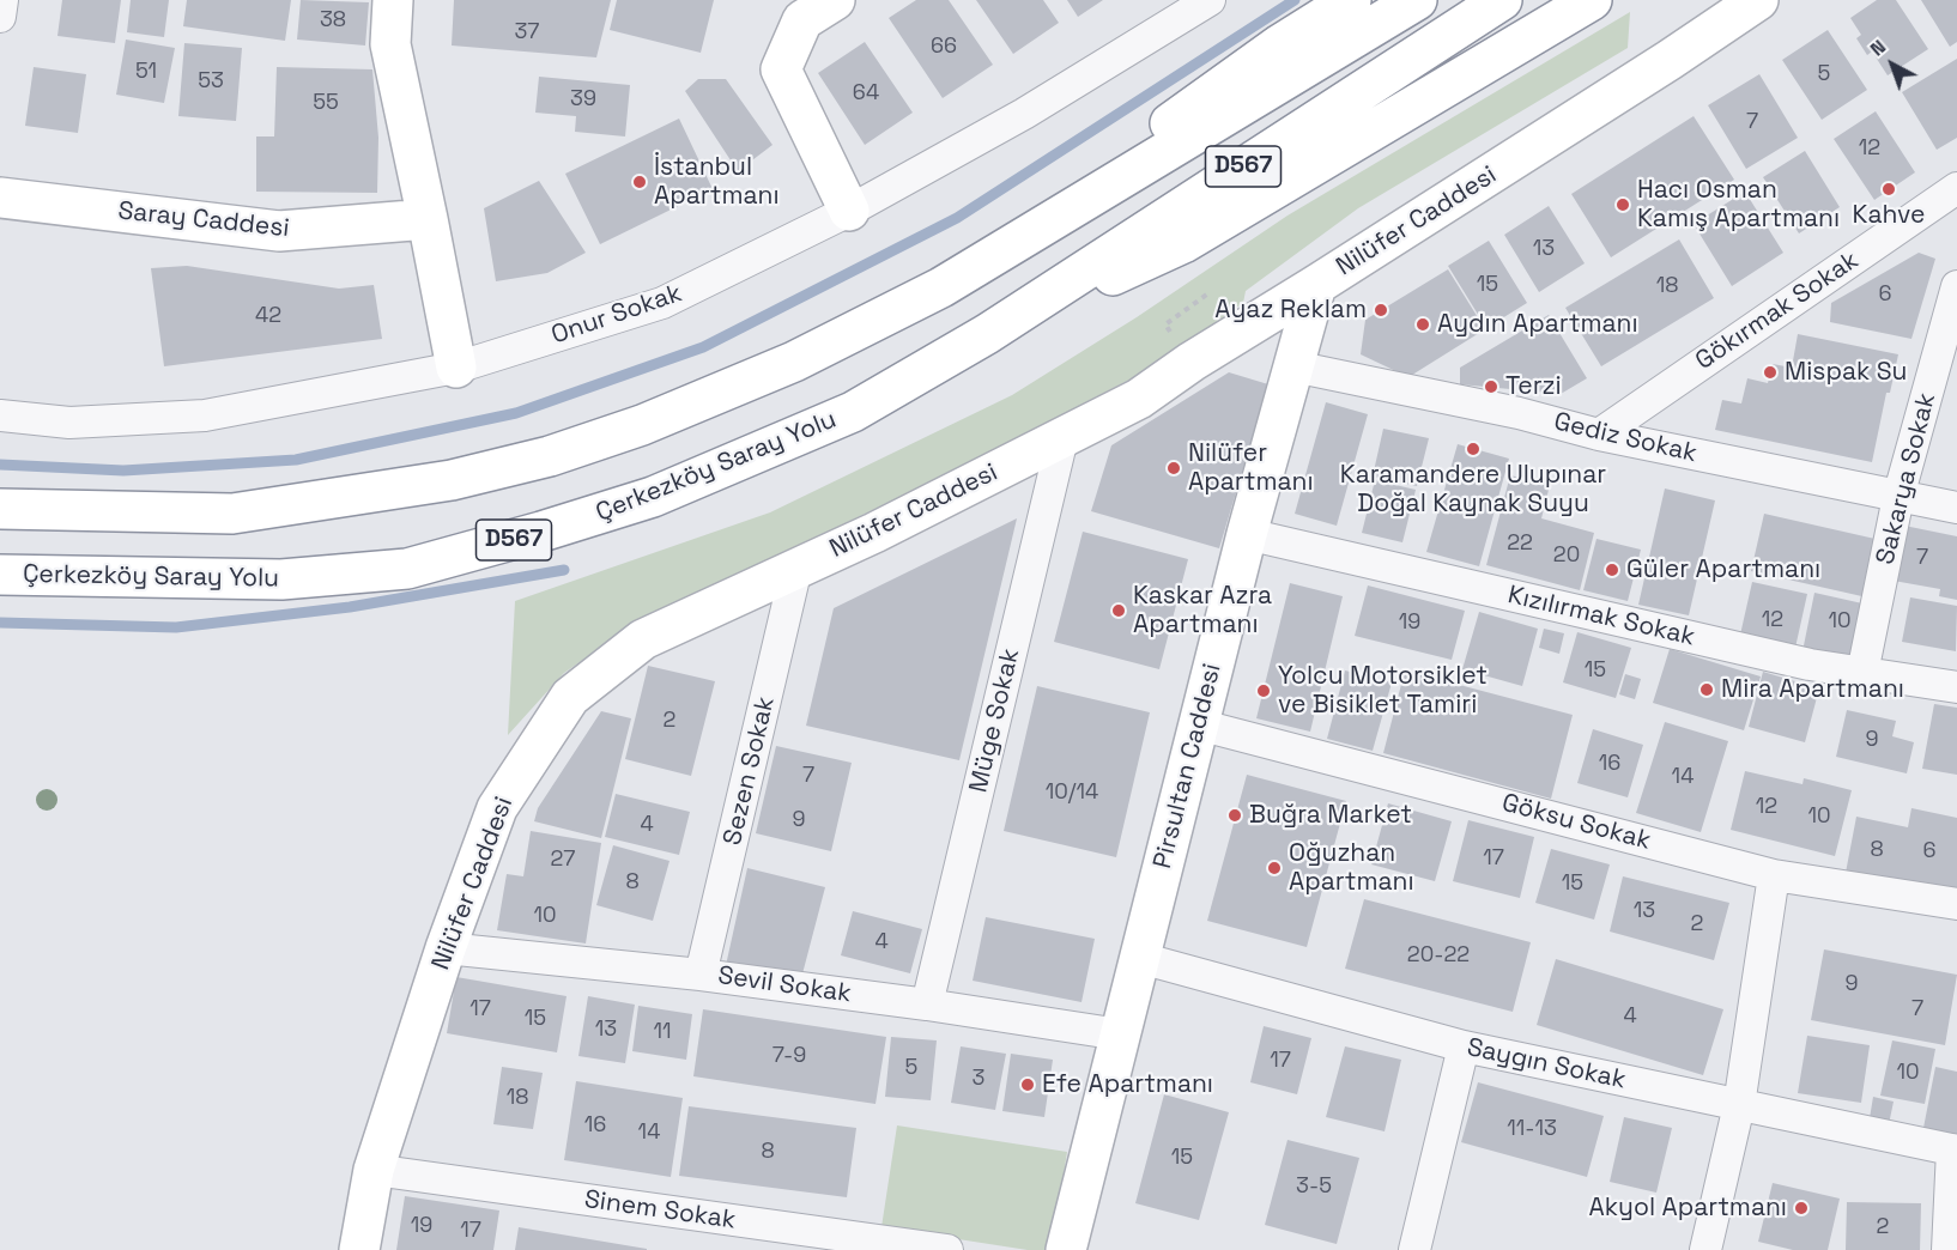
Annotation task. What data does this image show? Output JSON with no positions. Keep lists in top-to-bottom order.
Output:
{
  "streets": {
    "main road": [
      "D567",
      "Saray Caddesi",
      "Nilüfer Caddesi",
      "Çerkezköy Saray Yolu",
      "Pirsultan Caddesi"
    ],
    "street": [
      "Gökırmak Sokak",
      "Onur Sokak",
      "Gediz Sokak",
      "Sakarya Sokak",
      "Kızılırmak Sokak",
      "Müge Sokak",
      "Sezen Sokak",
      "Göksu Sokak",
      "Sevil Sokak",
      "Saygın Sokak",
      "Sinem Sokak"
    ]
  },
  "crossings": [
    ["D567", "Çerkezköy Saray Yolu"],
    ["Nilüfer Caddesi", "Müge Sokak"],
    ["Nilüfer Caddesi", "Pirsultan Caddesi"],
    ["Nilüfer Caddesi", "Sezen Sokak"],
    ["Nilüfer Caddesi", "Sevil Sokak"],
    ["Nilüfer Caddesi", "Sinem Sokak"],
    ["Gökırmak Sokak", "Gediz Sokak"],
    ["Gediz Sokak", "Sakarya Sokak"],
    ["Gediz Sokak", "Pirsultan Caddesi"],
    ["Sakarya Sokak", "Kızılırmak Sokak"],
    ["Kızılırmak Sokak", "Pirsultan Caddesi"],
    ["Müge Sokak", "Sevil Sokak"],
    ["Pirsultan Caddesi", "Göksu Sokak"],
    ["Pirsultan Caddesi", "Sevil Sokak"],
    ["Pirsultan Caddesi", "Saygın Sokak"],
    ["Sezen Sokak", "Sevil Sokak"]
  ],
  "places": [
    "İstanbul Apartmanı",
    "Kahve",
    "Hacı Osman Kamış Apartmanı",
    "Ayaz Reklam",
    "Aydın Apartmanı",
    "Mispak Su",
    "Terzi",
    "Karamandere Ulupınar Doğal Kaynak Suyu",
    "Nilüfer Apartmanı",
    "Güler Apartmanı",
    "Kaskar Azra Apartmanı",
    "Mira Apartmanı",
    "Yolcu Motorsiklet ve Bisiklet Tamiri",
    "Buğra Market",
    "Oğuzhan Apartmanı",
    "Efe Apartmanı",
    "Akyol Apartmanı"
  ],
  "house_numbers": [
    "38",
    "37",
    "66",
    "51",
    "5",
    "53",
    "64",
    "39",
    "55",
    "7",
    "12",
    "13",
    "15",
    "18",
    "6",
    "42",
    "22",
    "20",
    "7",
    "12",
    "10",
    "19",
    "15",
    "2",
    "9",
    "16",
    "7",
    "14",
    "10/14",
    "12",
    "10",
    "9",
    "4",
    "8",
    "6",
    "17",
    "27",
    "8",
    "15",
    "13",
    "10",
    "2",
    "4",
    "20-22",
    "9",
    "17",
    "7",
    "4",
    "15",
    "13",
    "11",
    "7-9",
    "17",
    "5",
    "10",
    "3",
    "18",
    "16",
    "11-13",
    "14",
    "8",
    "15",
    "3-5",
    "19",
    "2",
    "17"
  ],
  "north": "top left"
}
